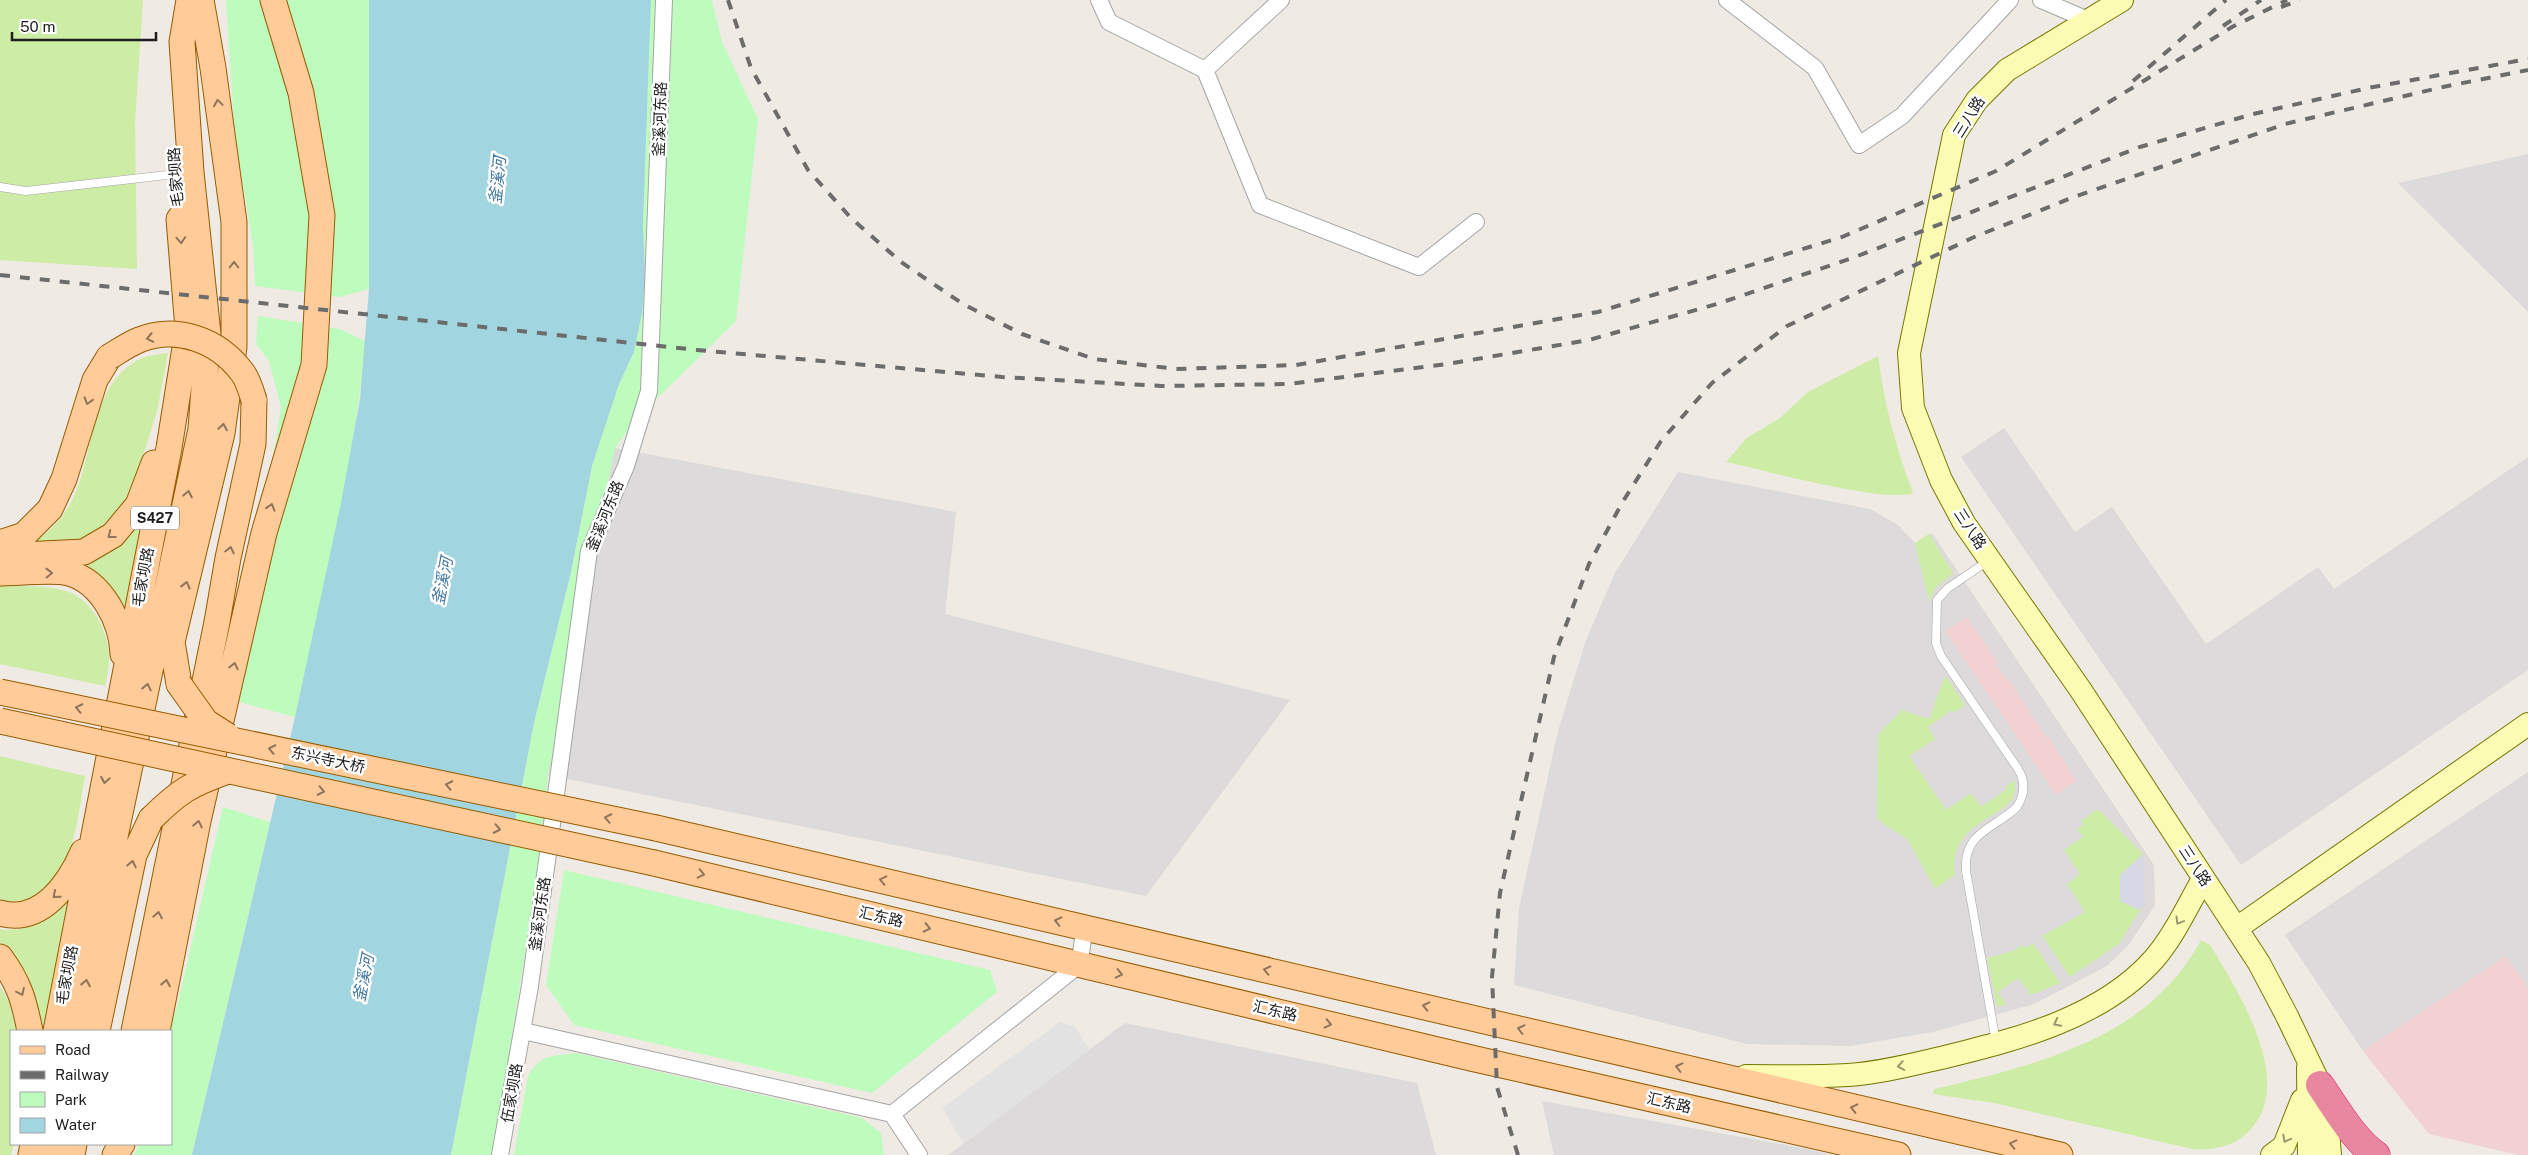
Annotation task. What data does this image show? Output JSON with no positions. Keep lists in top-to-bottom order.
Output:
{
  "streets": {
    "main road": [
      "三八路",
      "毛家坝路",
      "S427",
      "东兴寺大桥",
      "汇东路"
    ],
    "street": ["釜溪河东路", "伍家坝路"]
  },
  "crossings": [
    ["釜溪河东路", "伍家坝路"],
    ["毛家坝路", "S427"],
    ["东兴寺大桥", "汇东路"]
  ],
  "water": ["釜溪河"],
  "legend": [
    "Road",
    "Railway",
    "Park",
    "Water"
  ],
  "scale_bar": "50 m"
}
